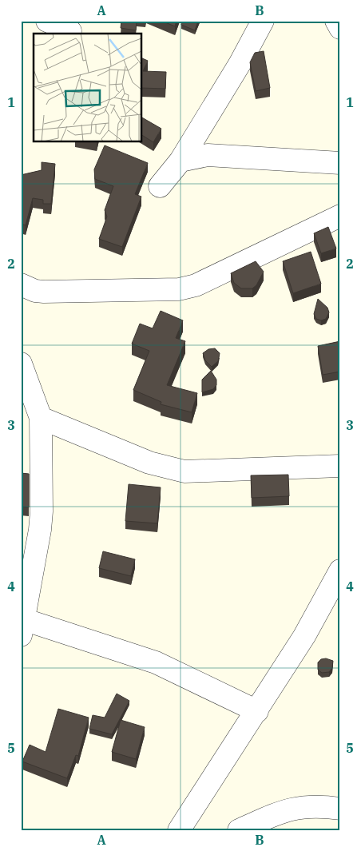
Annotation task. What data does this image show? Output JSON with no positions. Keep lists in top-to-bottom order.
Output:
{
  "grid": {
    "columns": ["A", "B"],
    "rows": [
      "1",
      "2",
      "3",
      "4",
      "5"
    ]
  }
}
